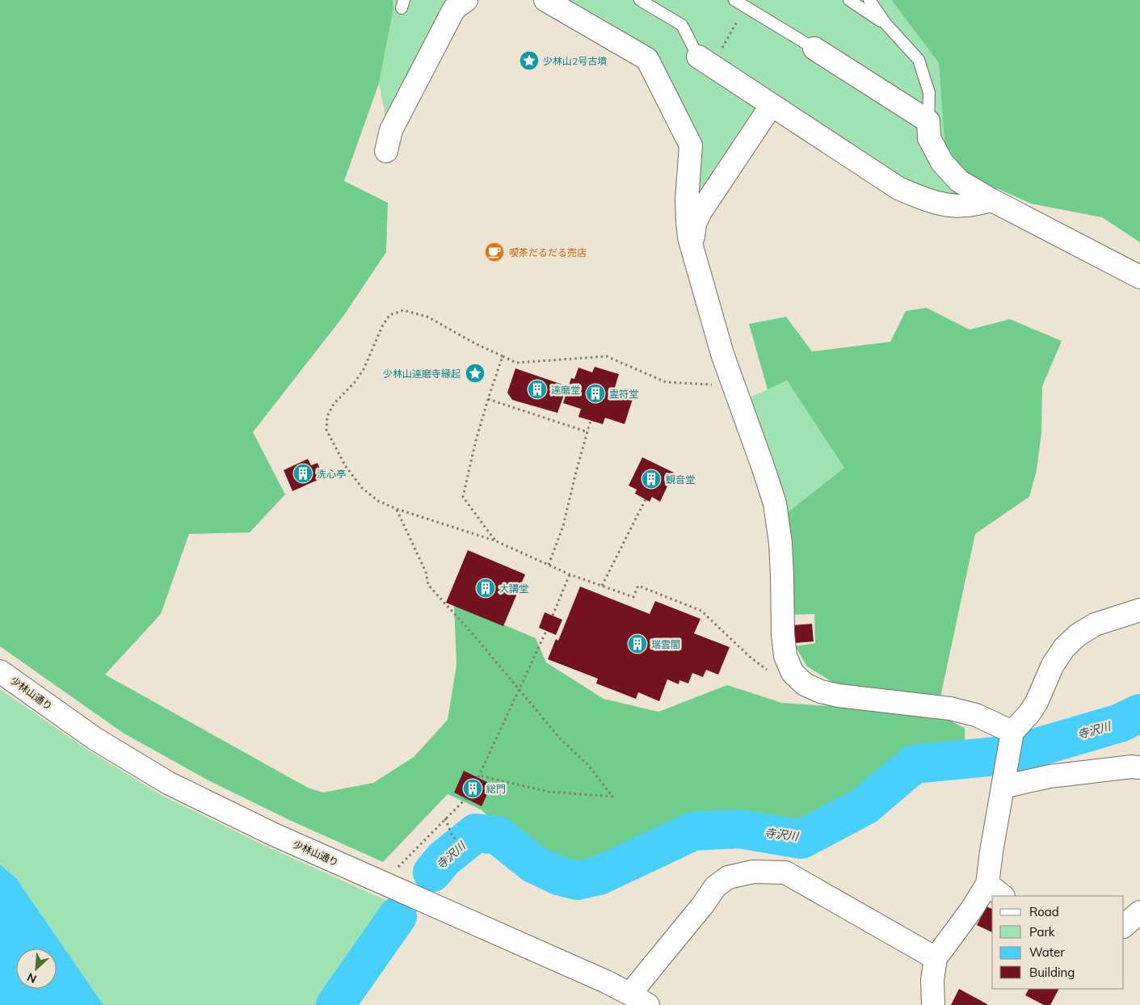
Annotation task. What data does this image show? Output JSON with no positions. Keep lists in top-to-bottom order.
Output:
{
  "streets": {
    "street": ["少林山通り"]
  },
  "water": ["寺沢川"],
  "places": {
    "place": ["少林山2号古墳", "少林山達磨寺縁起"],
    "cafe": ["喫茶だるだる売店"],
    "building": [
      "達磨堂",
      "霊符堂",
      "洗心亭",
      "観音堂",
      "大講堂",
      "瑞雲閣",
      "総門"
    ]
  },
  "legend": [
    "Road",
    "Park",
    "Water",
    "Building"
  ],
  "north": "bottom left"
}
